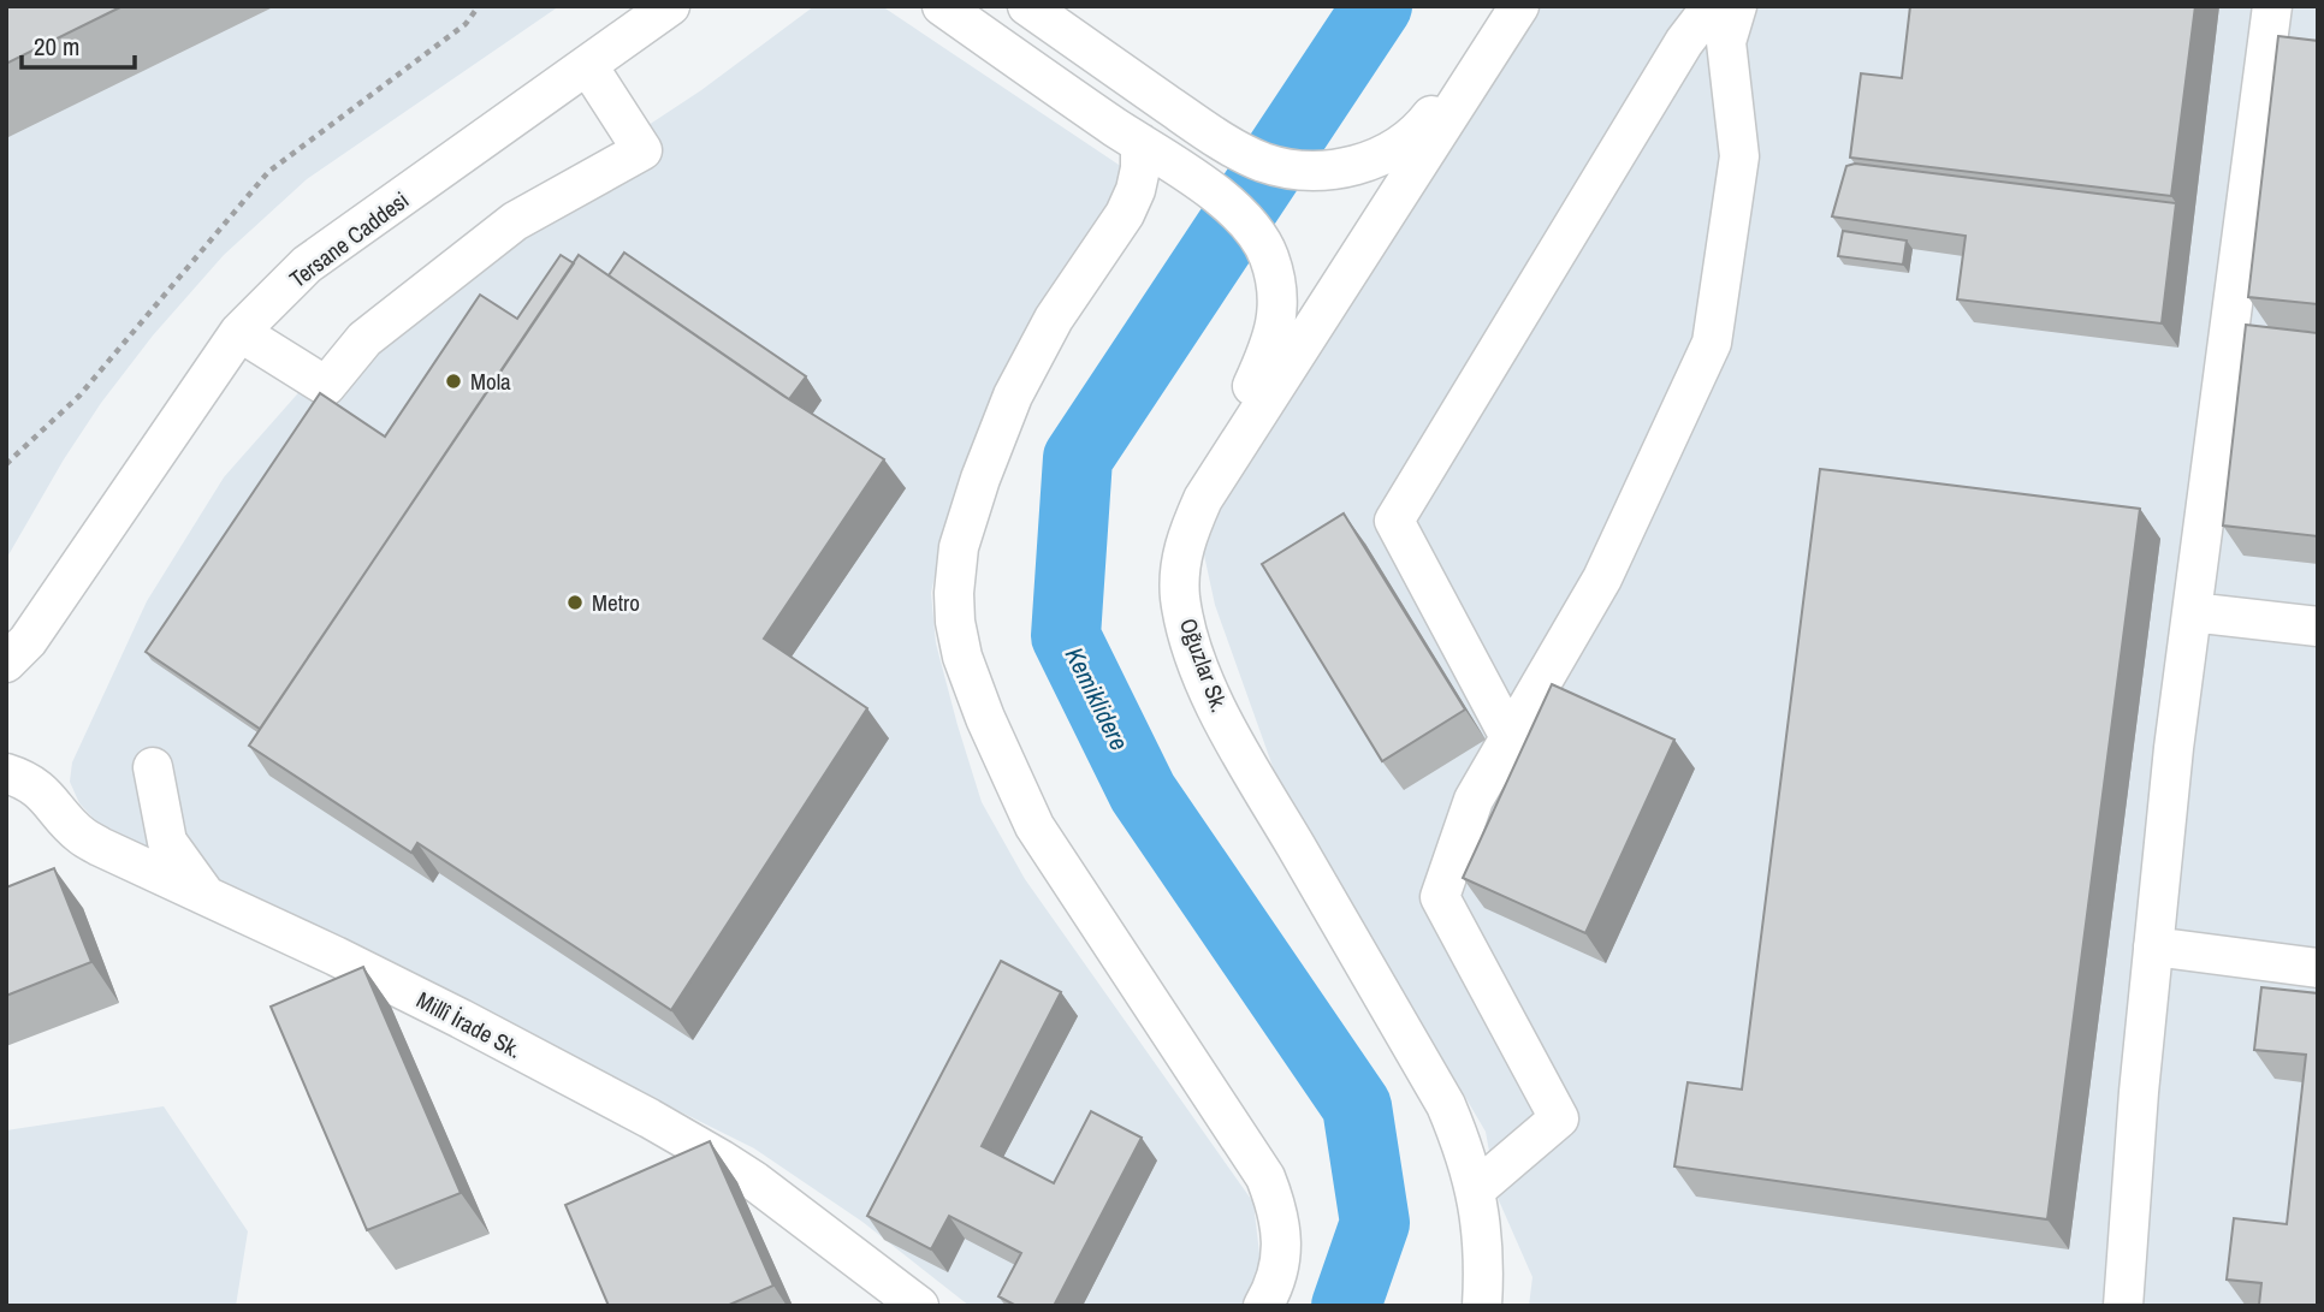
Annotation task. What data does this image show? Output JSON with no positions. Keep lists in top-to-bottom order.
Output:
{
  "streets": {
    "street": ["Tersane Caddesi", "Oğuzlar Sk.", "Millî İrade Sk."]
  },
  "water": ["Kemiklidere"],
  "places": ["Mola", "Metro"],
  "scale_bar": "20 m"
}
